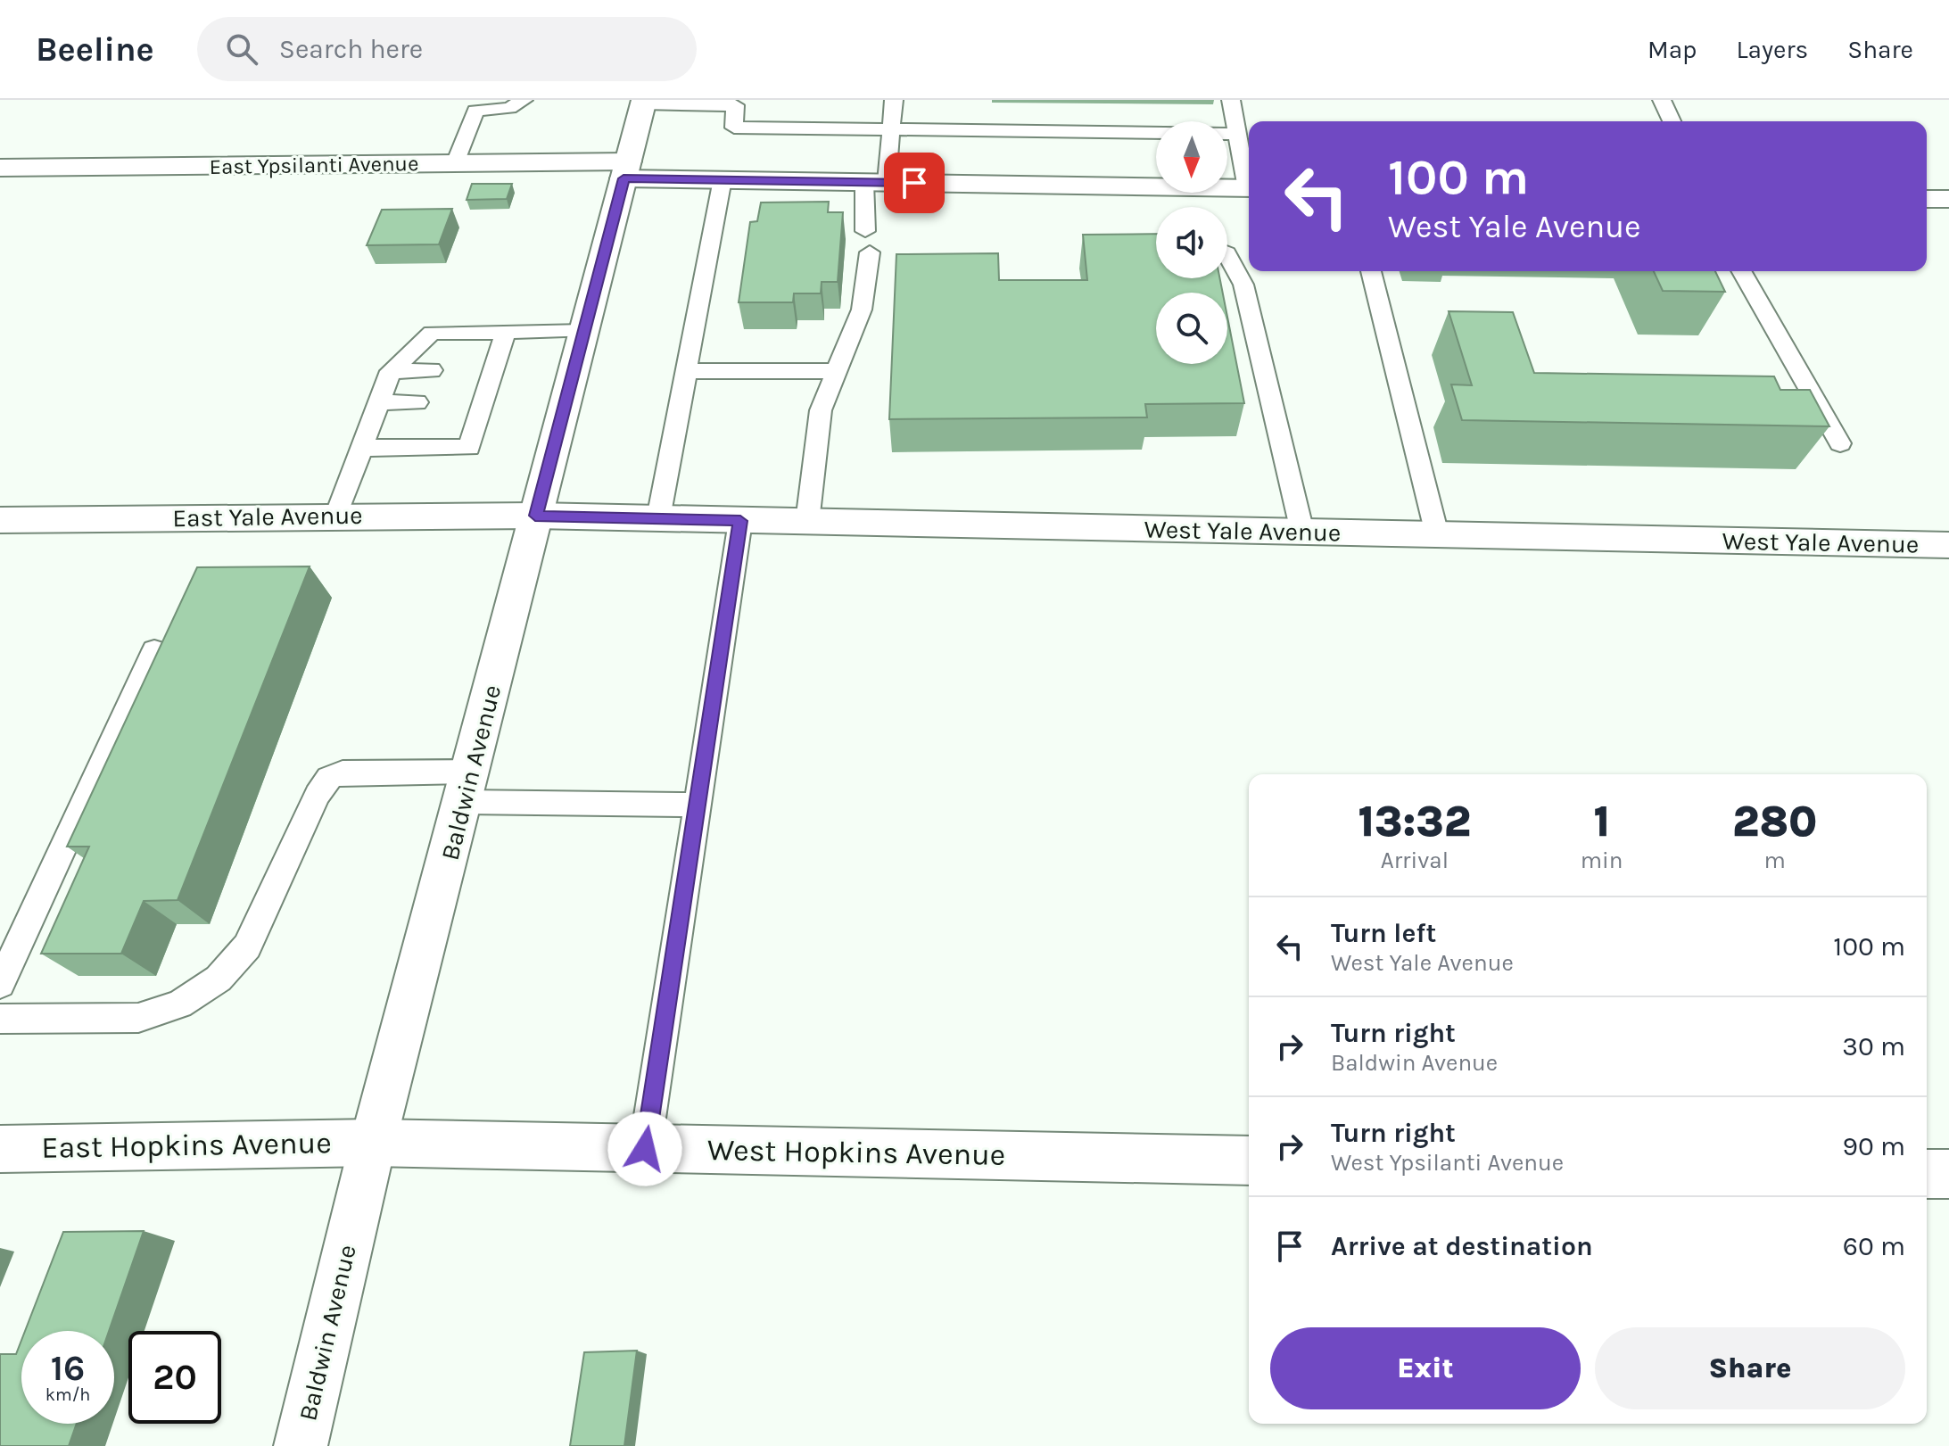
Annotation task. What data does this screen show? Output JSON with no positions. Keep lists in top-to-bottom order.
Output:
{
  "streets": {
    "street": [
      "East Ypsilanti Avenue",
      "East Yale Avenue",
      "West Yale Avenue",
      "Baldwin Avenue",
      "East Hopkins Avenue",
      "West Hopkins Avenue"
    ]
  },
  "crossings": [
    ["East Ypsilanti Avenue", "Baldwin Avenue"],
    ["East Yale Avenue", "West Yale Avenue"],
    ["East Yale Avenue", "Baldwin Avenue"],
    ["West Yale Avenue", "Baldwin Avenue"],
    ["Baldwin Avenue", "East Hopkins Avenue"],
    ["Baldwin Avenue", "West Hopkins Avenue"],
    ["East Hopkins Avenue", "West Hopkins Avenue"]
  ],
  "north": "bottom",
  "page": {
    "header": "Beeline",
    "search": "Search here",
    "nav": ["Map", "Layers", "Share"],
    "turn": ["100 m", "West Yale Avenue"],
    "eta": [
      "13:32",
      "Arrival",
      "1",
      "min",
      "280",
      "m"
    ],
    "list": [
      {
        "name": "Turn left",
        "note": "West Yale Avenue",
        "value": "100 m"
      },
      {
        "name": "Turn right",
        "note": "Baldwin Avenue",
        "value": "30 m"
      },
      {
        "name": "Turn right",
        "note": "West Ypsilanti Avenue",
        "value": "90 m"
      },
      {
        "name": "Arrive at destination",
        "value": "60 m"
      }
    ],
    "buttons": ["Exit", "Share"],
    "speed": "16 km/h",
    "limit": "20"
  }
}
